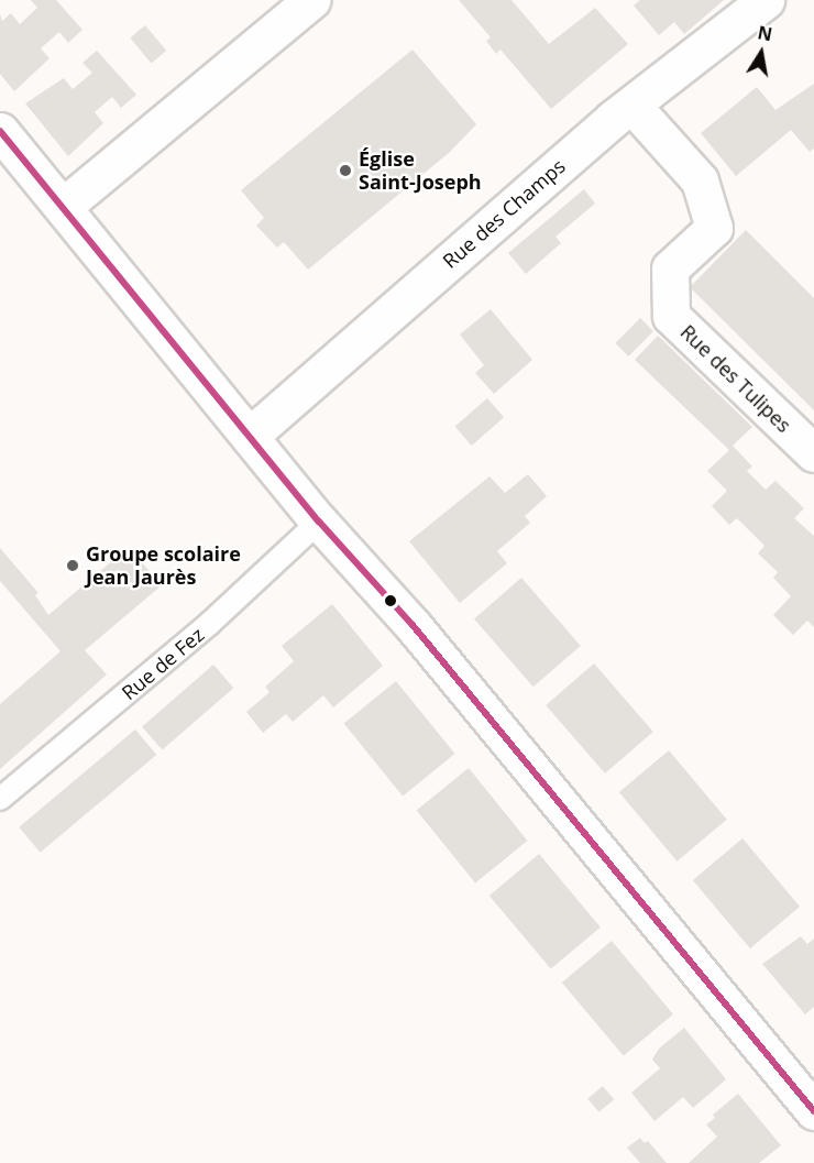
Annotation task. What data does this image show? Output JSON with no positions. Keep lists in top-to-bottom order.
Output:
{
  "streets": {
    "street": ["Rue des Champs", "Rue des Tulipes"],
    "lane": ["Rue de Fez"]
  },
  "crossings": [
    ["Rue des Champs", "Rue des Tulipes"]
  ],
  "places": ["Église Saint-Joseph", "Groupe scolaire Jean Jaurès"],
  "north": "top"
}
